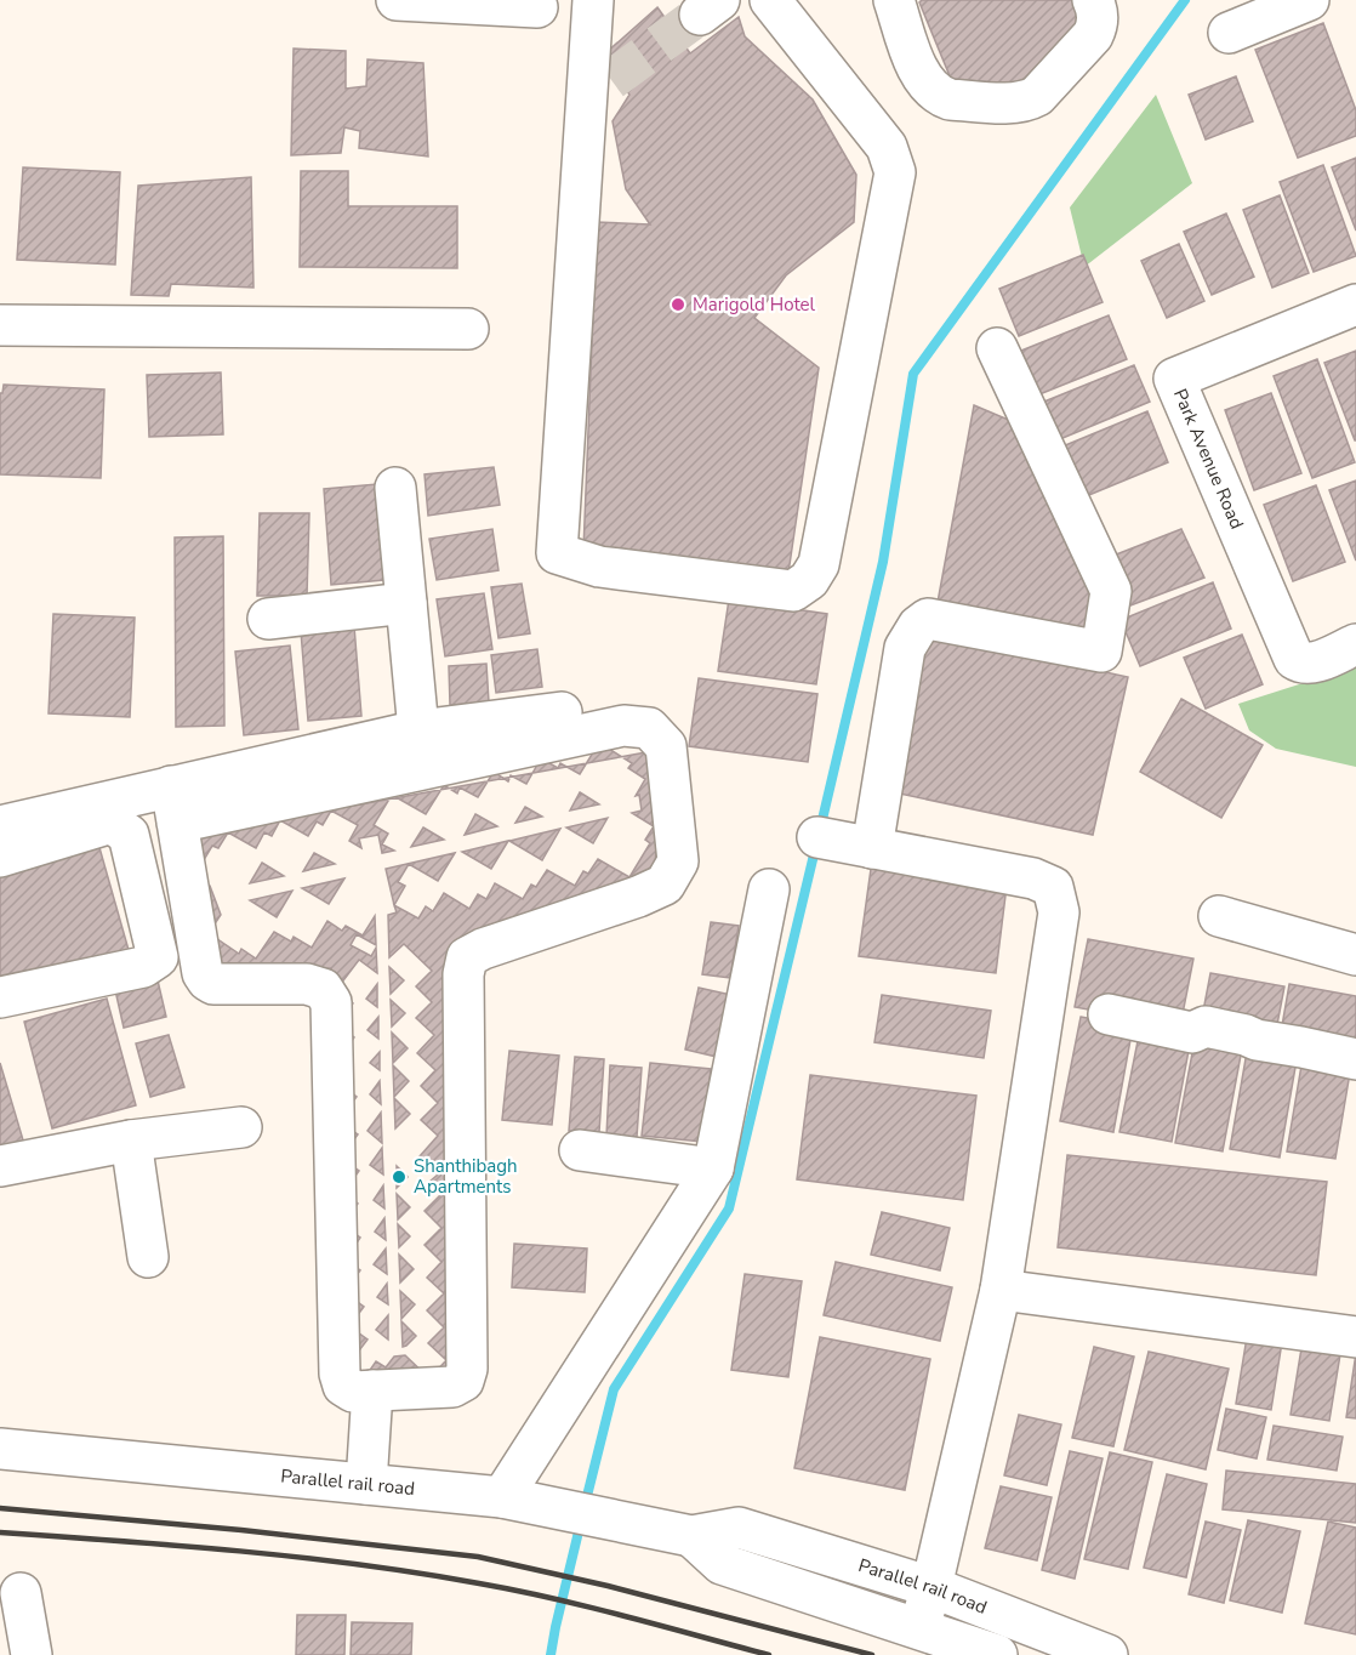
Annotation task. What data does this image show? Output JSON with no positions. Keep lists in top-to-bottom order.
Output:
{
  "streets": {
    "street": ["Park Avenue Road", "Parallel rail road"]
  },
  "places": ["Marigold Hotel", "Shanthibagh Apartments"]
}
